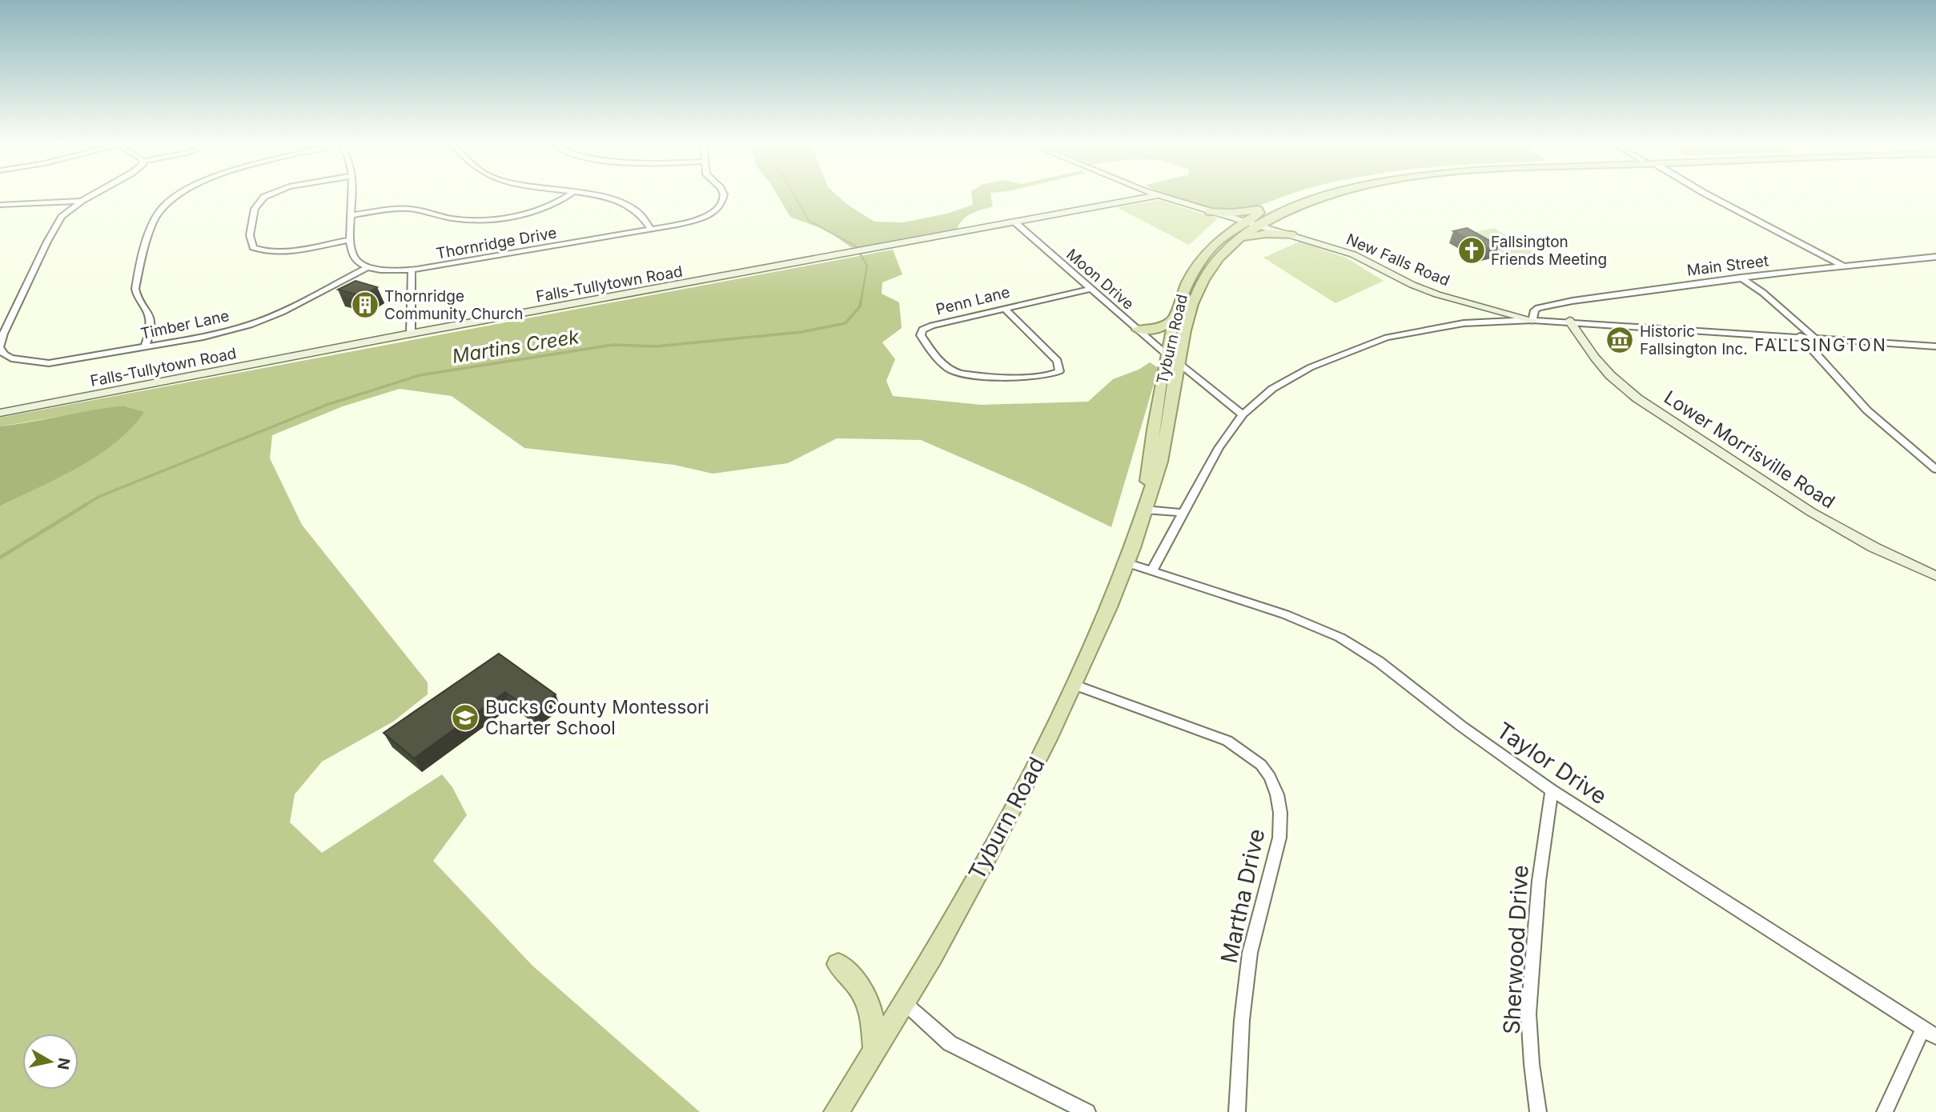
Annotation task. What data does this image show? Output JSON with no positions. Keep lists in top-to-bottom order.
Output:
{
  "streets": {
    "main road": ["Tyburn Road"],
    "street": [
      "Thornridge Drive",
      "New Falls Road",
      "Main Street",
      "Moon Drive",
      "Falls-Tullytown Road",
      "Penn Lane",
      "Timber Lane",
      "Lower Morrisville Road",
      "Taylor Drive",
      "Martha Drive",
      "Sherwood Drive"
    ]
  },
  "crossings": [
    ["Thornridge Drive", "Timber Lane"],
    ["New Falls Road", "Main Street"],
    ["New Falls Road", "Tyburn Road"],
    ["Moon Drive", "Falls-Tullytown Road"],
    ["Moon Drive", "Penn Lane"],
    ["Moon Drive", "Tyburn Road"],
    ["Tyburn Road", "Taylor Drive"],
    ["Tyburn Road", "Martha Drive"],
    ["Taylor Drive", "Sherwood Drive"]
  ],
  "districts": ["FALLSINGTON"],
  "water": ["Martins Creek"],
  "places": {
    "church": ["Fallsington Friends Meeting"],
    "building": ["Thornridge Community Church"],
    "museum": ["Historic Fallsington Inc."],
    "school or university": ["Bucks County Montessori Charter School"]
  },
  "north": "right"
}
